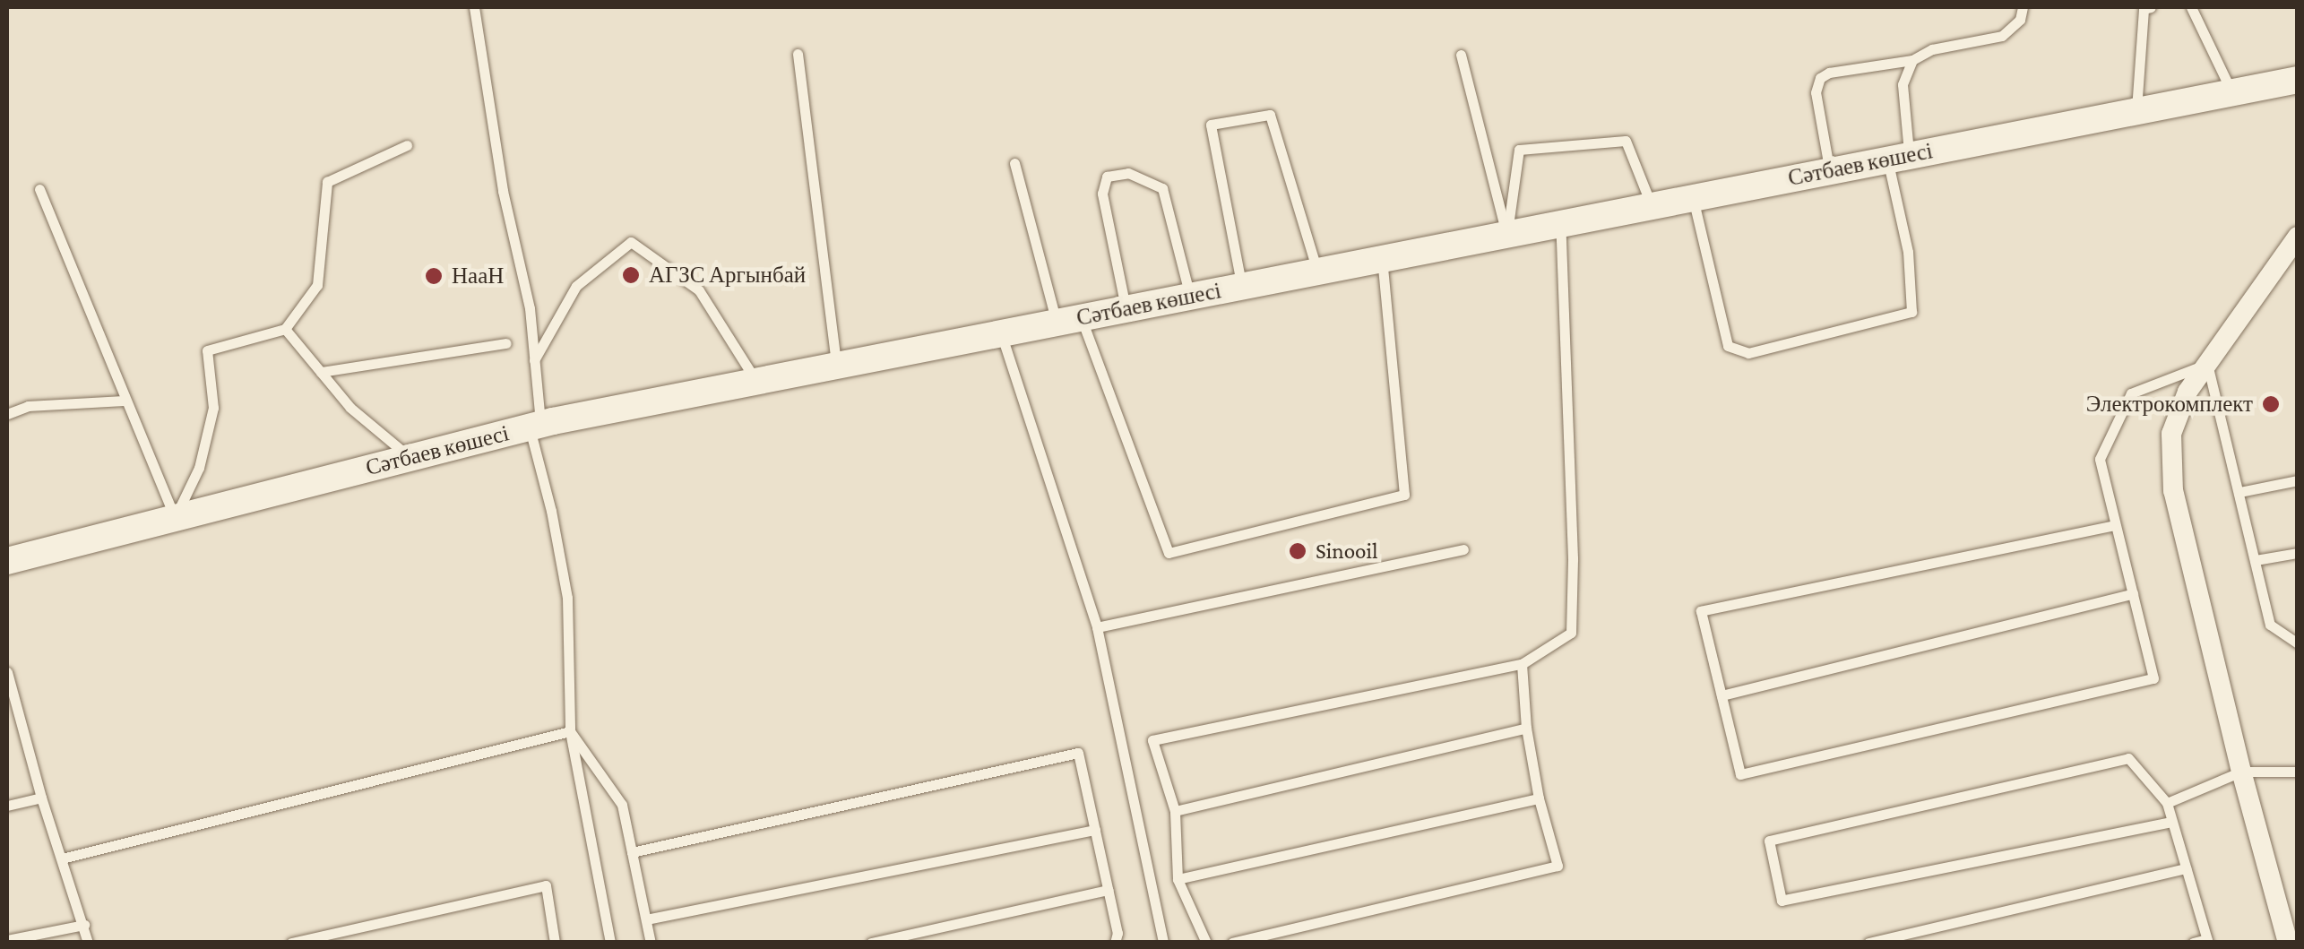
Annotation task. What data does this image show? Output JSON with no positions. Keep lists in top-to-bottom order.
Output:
{
  "streets": {
    "main road": ["Сәтбаев көшесі"]
  },
  "places": [
    "АГЗС Аргынбай",
    "НааН",
    "Электрокомплект",
    "Sinooil"
  ]
}
